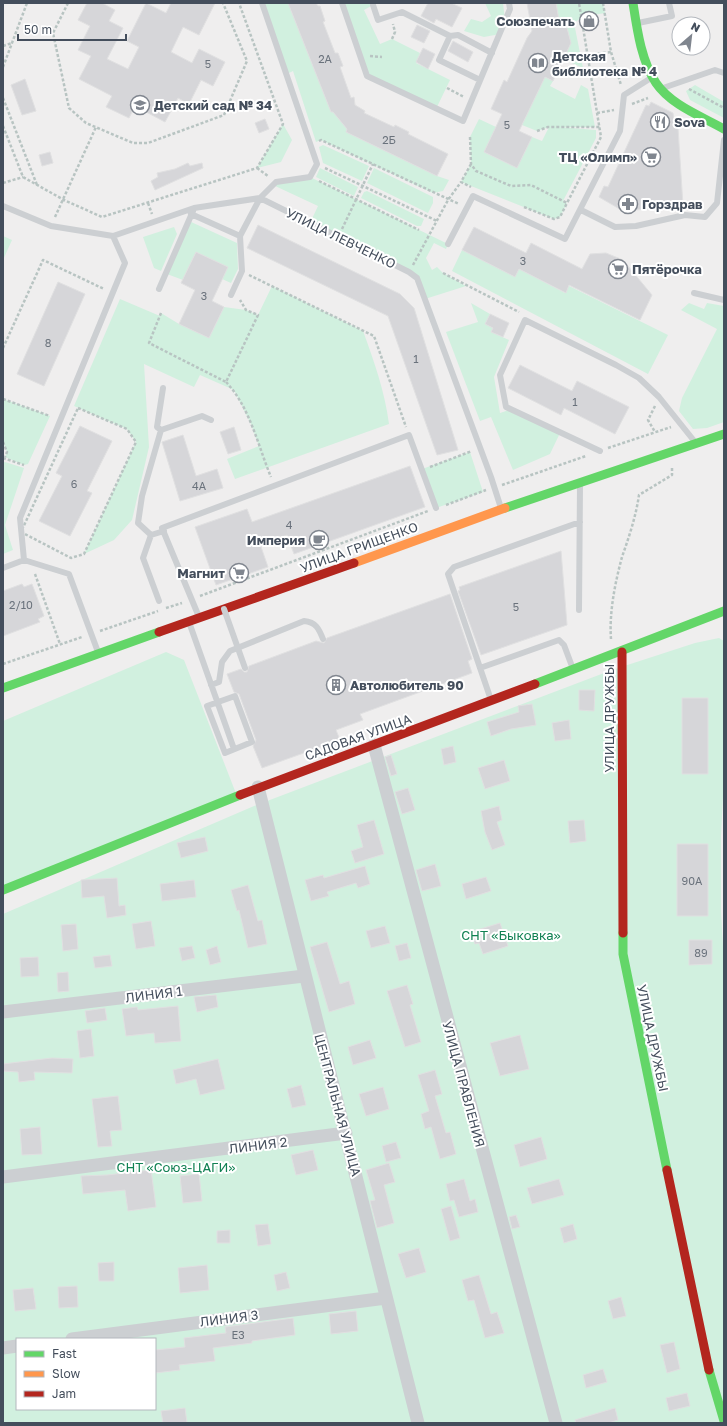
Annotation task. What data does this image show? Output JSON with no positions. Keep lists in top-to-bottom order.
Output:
{
  "streets": {
    "street": [
      "УЛИЦА ГРИЩЕНКО",
      "УЛИЦА ДРУЖБЫ",
      "САДОВАЯ УЛИЦА",
      "ЛИНИЯ 1",
      "УЛИЦА ПРАВЛЕНИЯ",
      "ЦЕНТРАЛЬНАЯ УЛИЦА",
      "ЛИНИЯ 2",
      "ЛИНИЯ 3"
    ],
    "lane": ["УЛИЦА ЛЕВЧЕНКО"]
  },
  "crossings": [
    ["УЛИЦА ЛЕВЧЕНКО", "УЛИЦА ГРИЩЕНКО"],
    ["УЛИЦА ДРУЖБЫ", "САДОВАЯ УЛИЦА"],
    ["САДОВАЯ УЛИЦА", "УЛИЦА ПРАВЛЕНИЯ"],
    ["САДОВАЯ УЛИЦА", "ЦЕНТРАЛЬНАЯ УЛИЦА"],
    ["ЛИНИЯ 1", "ЦЕНТРАЛЬНАЯ УЛИЦА"],
    ["ЦЕНТРАЛЬНАЯ УЛИЦА", "ЛИНИЯ 2"],
    ["ЦЕНТРАЛЬНАЯ УЛИЦА", "ЛИНИЯ 3"]
  ],
  "parks": ["СНТ «Быковка»", "СНТ «Союз-ЦАГИ»"],
  "places": {
    "shop": ["Союзпечать"],
    "library": ["Детская библиотека № 4"],
    "school or university": ["Детский сад № 34"],
    "restaurant": ["Sova"],
    "supermarket": ["ТЦ «Олимп»", "Пятёрочка", "Магнит"],
    "pharmacy": ["Горздрав"],
    "cafe": ["Империя"],
    "building": ["Автолюбитель 90"]
  },
  "house_numbers": [
    "2А",
    "5",
    "5",
    "2Б",
    "3",
    "3",
    "8",
    "1",
    "1",
    "6",
    "4А",
    "4",
    "2/10",
    "5",
    "90А",
    "89",
    "Е3"
  ],
  "legend": ["Fast", "Slow", "Jam"],
  "scale_bar": "50 m",
  "north": "top right"
}
